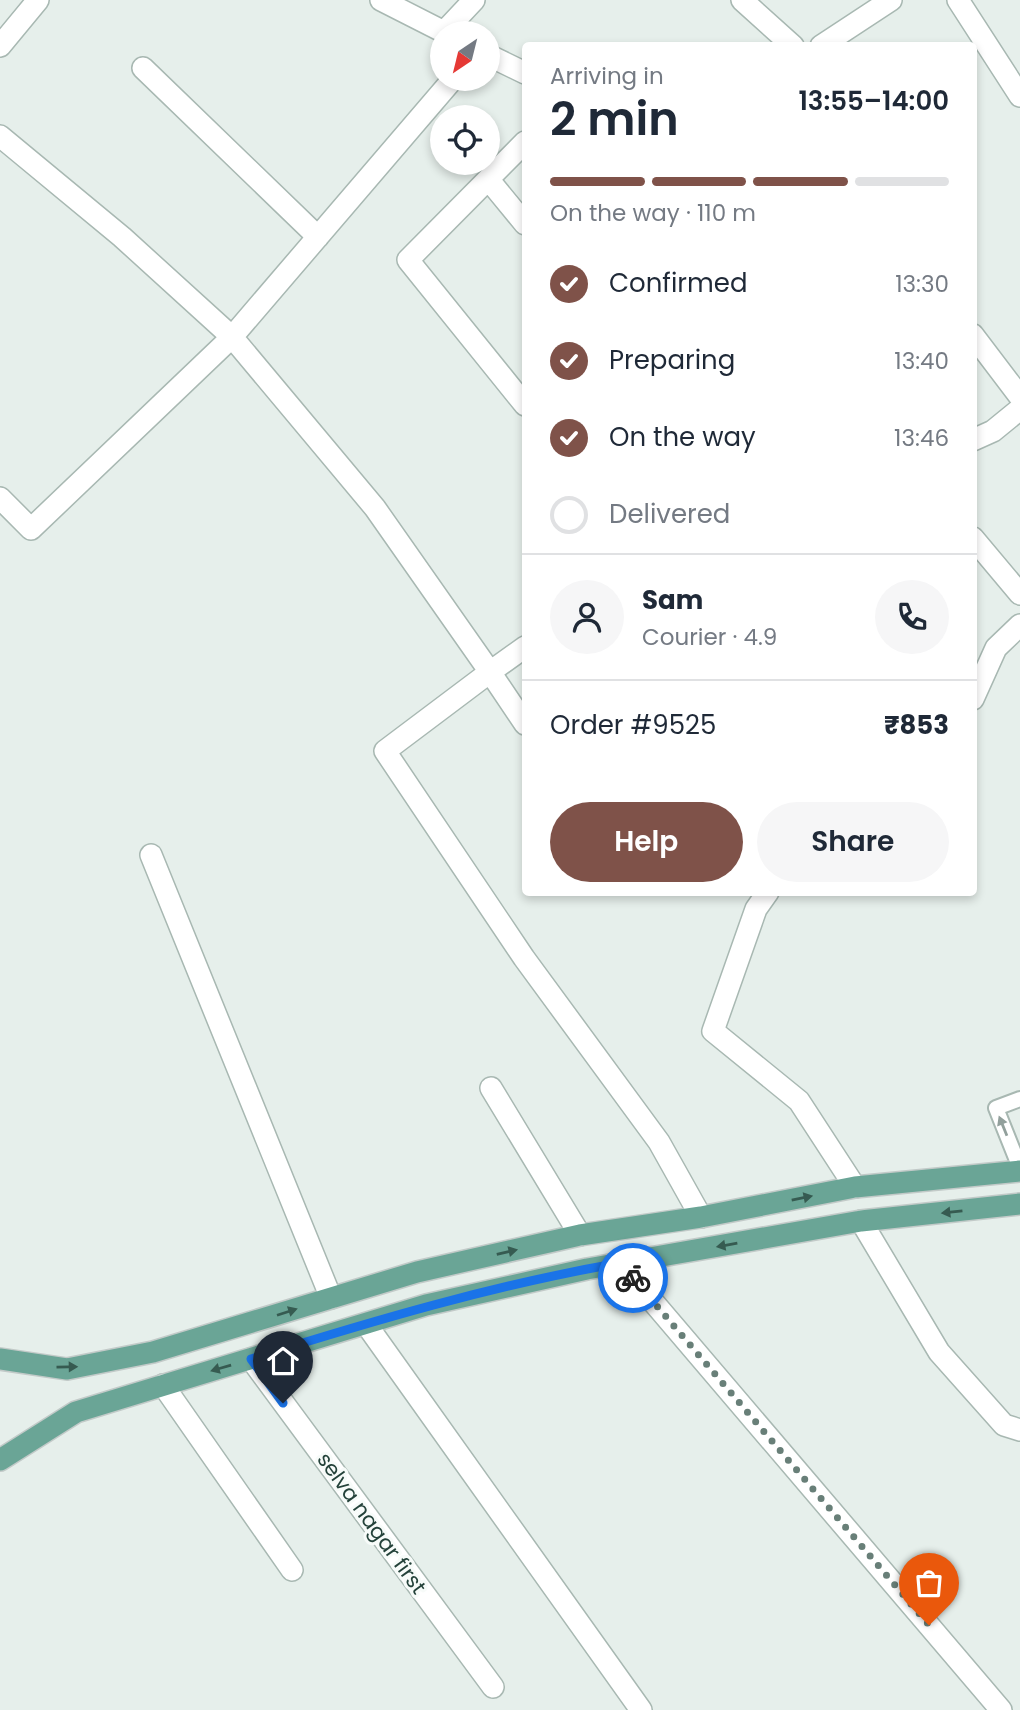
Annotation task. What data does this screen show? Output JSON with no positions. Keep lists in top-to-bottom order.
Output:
{
  "streets": {
    "street": ["selva nagar first"]
  },
  "north": "bottom left",
  "page": {
    "heading": ["2 min", "Arriving in", "13:55–14:00"],
    "panel": [
      "Sam",
      "Courier · 4.9",
      "Order #9525",
      "₹853"
    ],
    "bar": "On the way · 110 m",
    "list": [
      ["Confirmed", "13:30"],
      ["Preparing", "13:40"],
      ["On the way", "13:46"],
      "Delivered"
    ],
    "buttons": ["Help", "Share"]
  }
}
